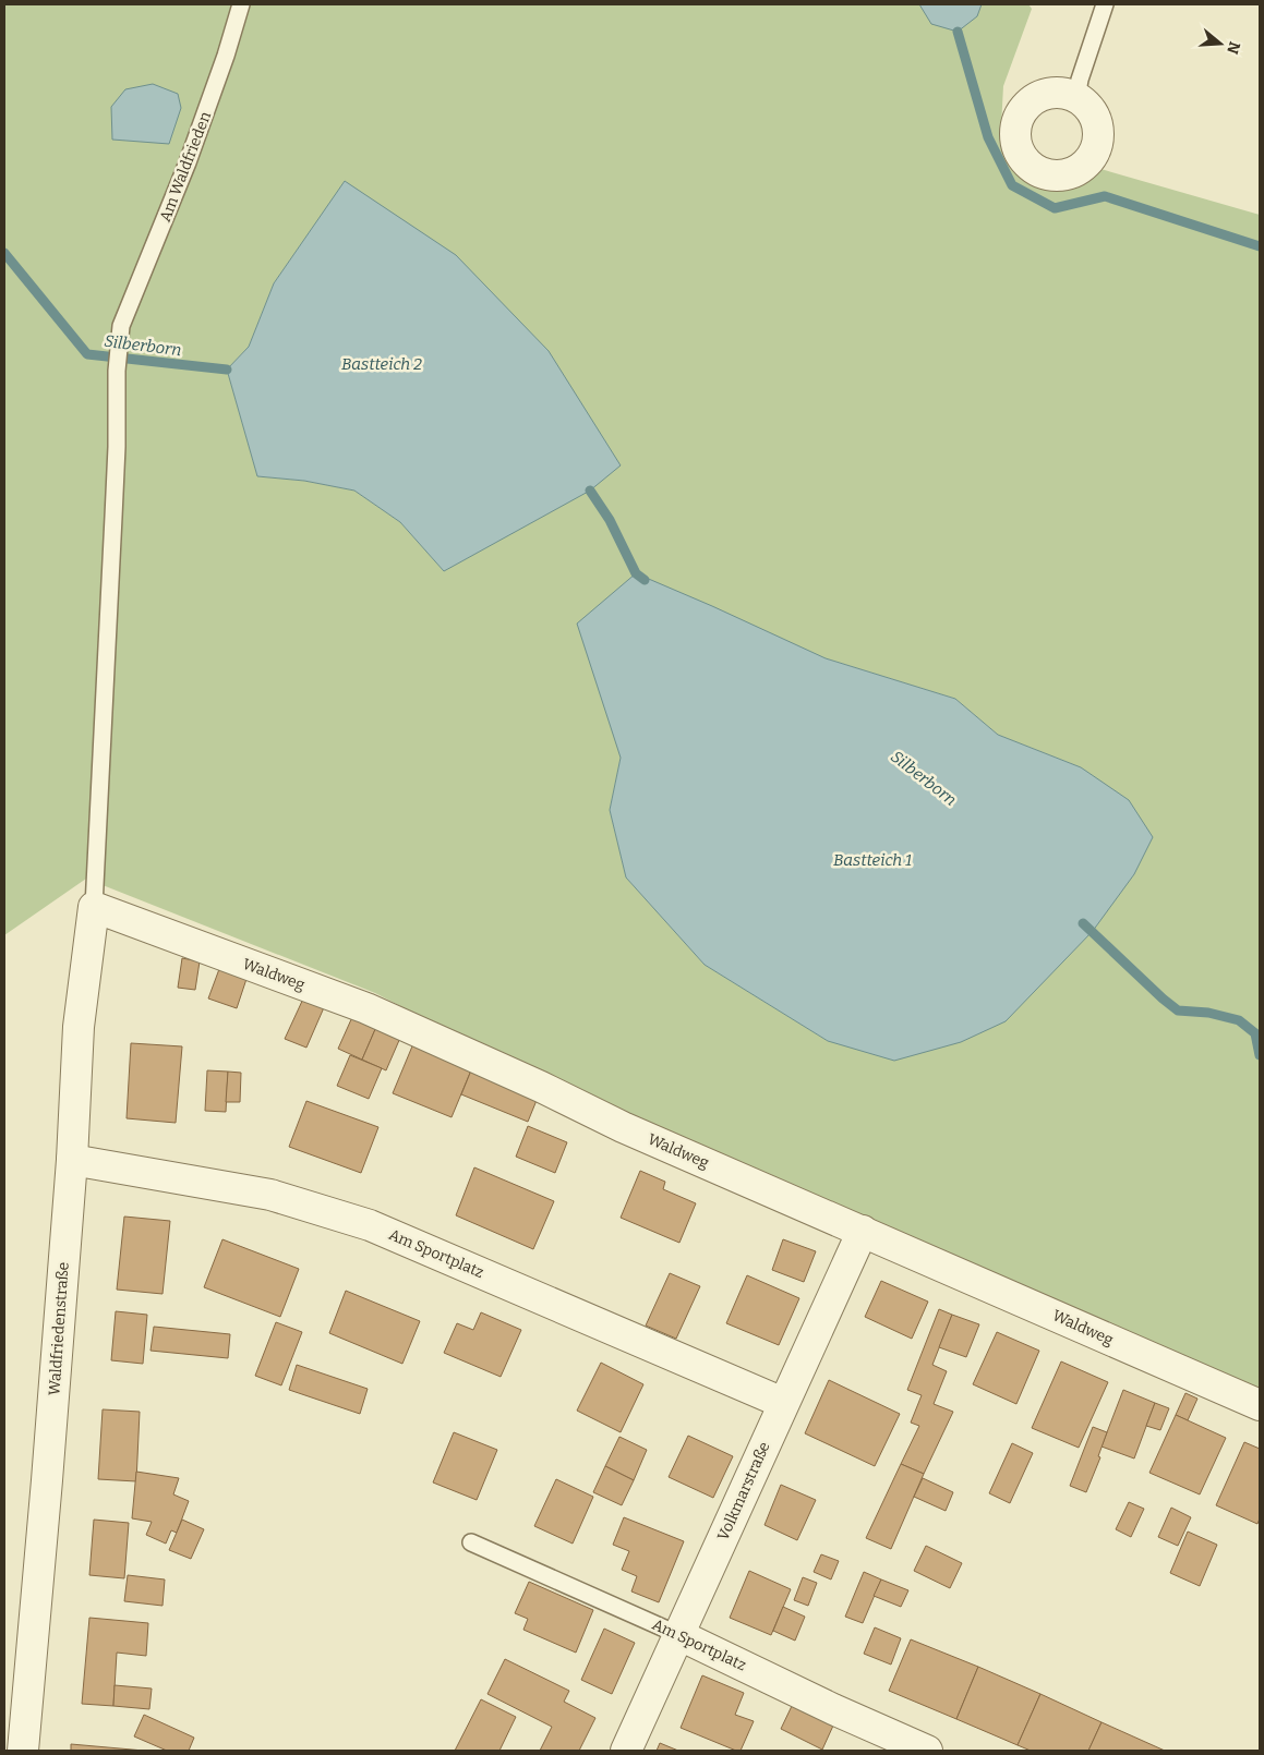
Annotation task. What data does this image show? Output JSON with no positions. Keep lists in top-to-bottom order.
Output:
{
  "streets": {
    "street": [
      "Waldweg",
      "Am Sportplatz",
      "Waldfriedenstraße",
      "Volkmarstraße"
    ],
    "lane": ["Am Waldfrieden"]
  },
  "crossings": [
    ["Am Waldfrieden", "Waldweg"],
    ["Am Waldfrieden", "Waldfriedenstraße"],
    ["Waldweg", "Waldfriedenstraße"],
    ["Waldweg", "Volkmarstraße"],
    ["Am Sportplatz", "Waldfriedenstraße"],
    ["Am Sportplatz", "Volkmarstraße"]
  ],
  "water": ["Silberborn", "Bastteich 2", "Bastteich 1"],
  "north": "right"
}
